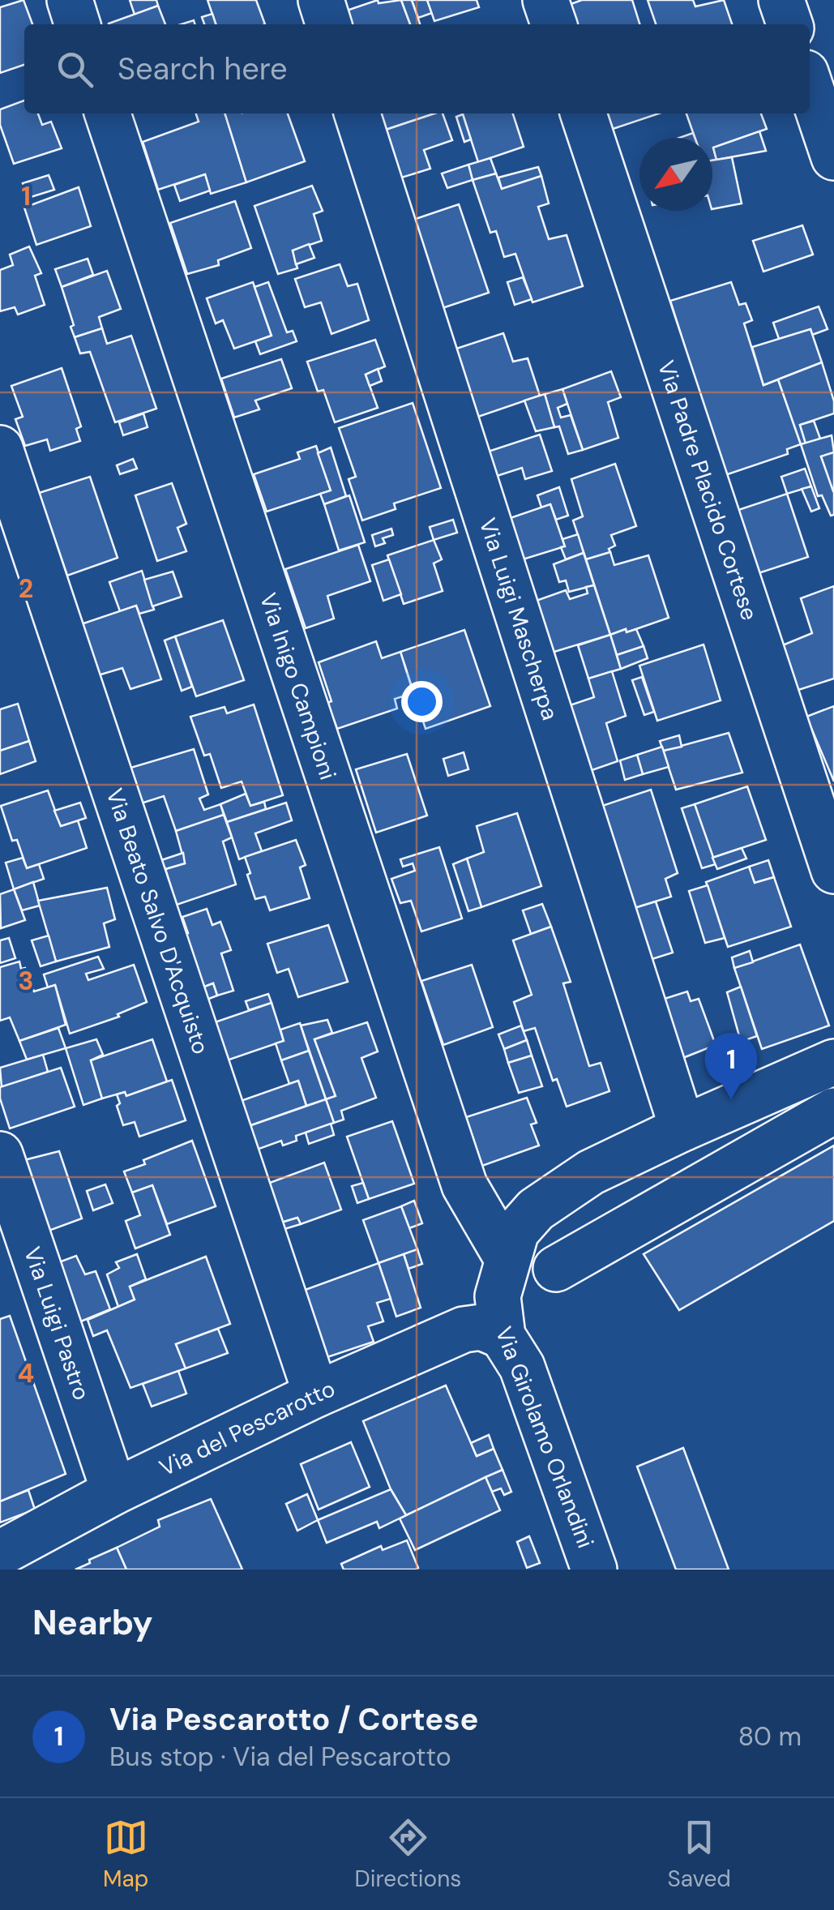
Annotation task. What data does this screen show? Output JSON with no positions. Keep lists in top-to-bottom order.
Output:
{
  "streets": {
    "street": [
      "Via Padre Placido Cortese",
      "Via Luigi Mascherpa",
      "Via Inigo Campioni",
      "Via Beato Salvo D'Acquisto",
      "Via Luigi Pastro",
      "Via del Pescarotto",
      "Via Girolamo Orlandini"
    ]
  },
  "crossings": [
    ["Via Inigo Campioni", "Via Girolamo Orlandini"],
    ["Via Beato Salvo D'Acquisto", "Via del Pescarotto"],
    ["Via Luigi Pastro", "Via del Pescarotto"],
    ["Via del Pescarotto", "Via Girolamo Orlandini"]
  ],
  "north": "bottom left",
  "page": {
    "search": "Search here",
    "pins": "1",
    "heading": "Nearby",
    "list": [
      {
        "mark": "1",
        "name": "Via Pescarotto / Cortese",
        "note": "Bus stop · Via del Pescarotto",
        "value": "80 m"
      }
    ],
    "nav": ["Map", "Directions", "Saved"]
  },
  "grid": {
    "rows": [
      "1",
      "2",
      "3",
      "4"
    ]
  }
}
